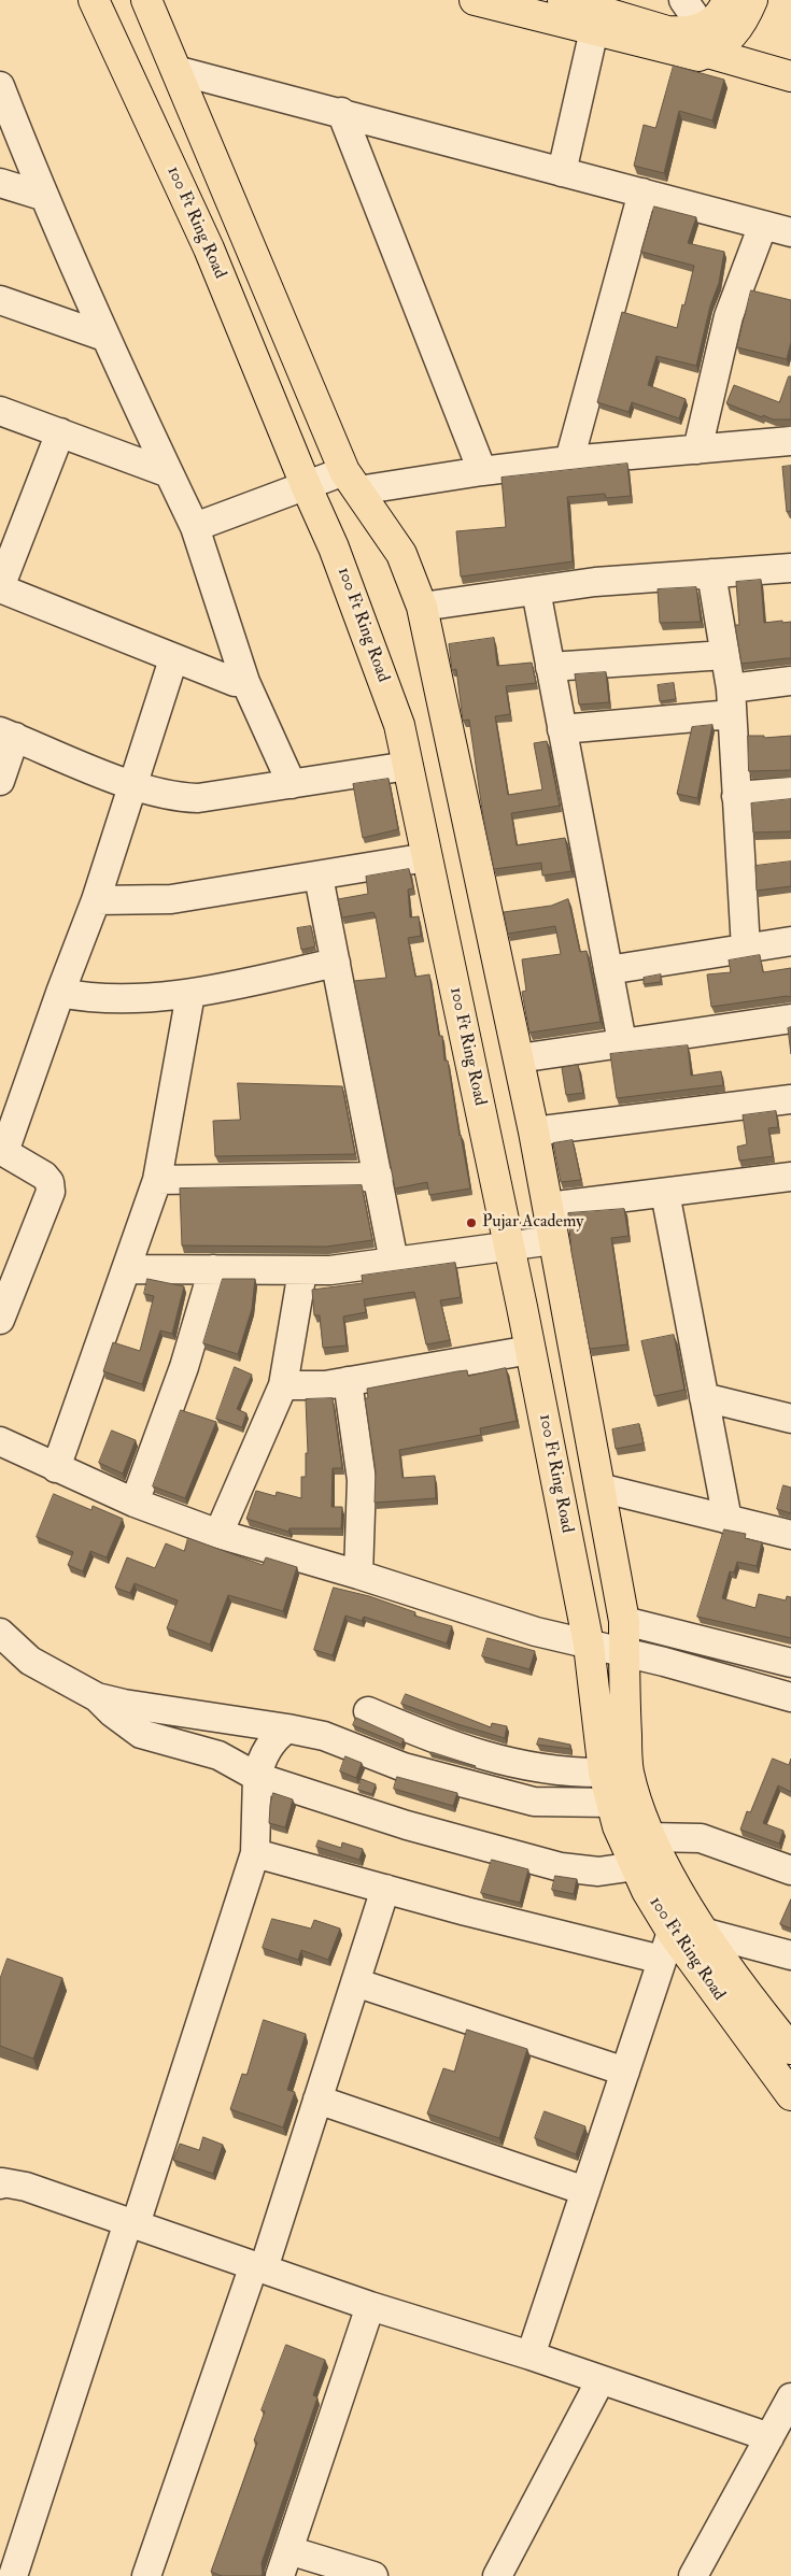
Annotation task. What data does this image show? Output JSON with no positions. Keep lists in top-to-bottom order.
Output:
{
  "streets": {
    "main road": ["100 Ft Ring Road"]
  },
  "places": ["Pujar Academy"]
}
